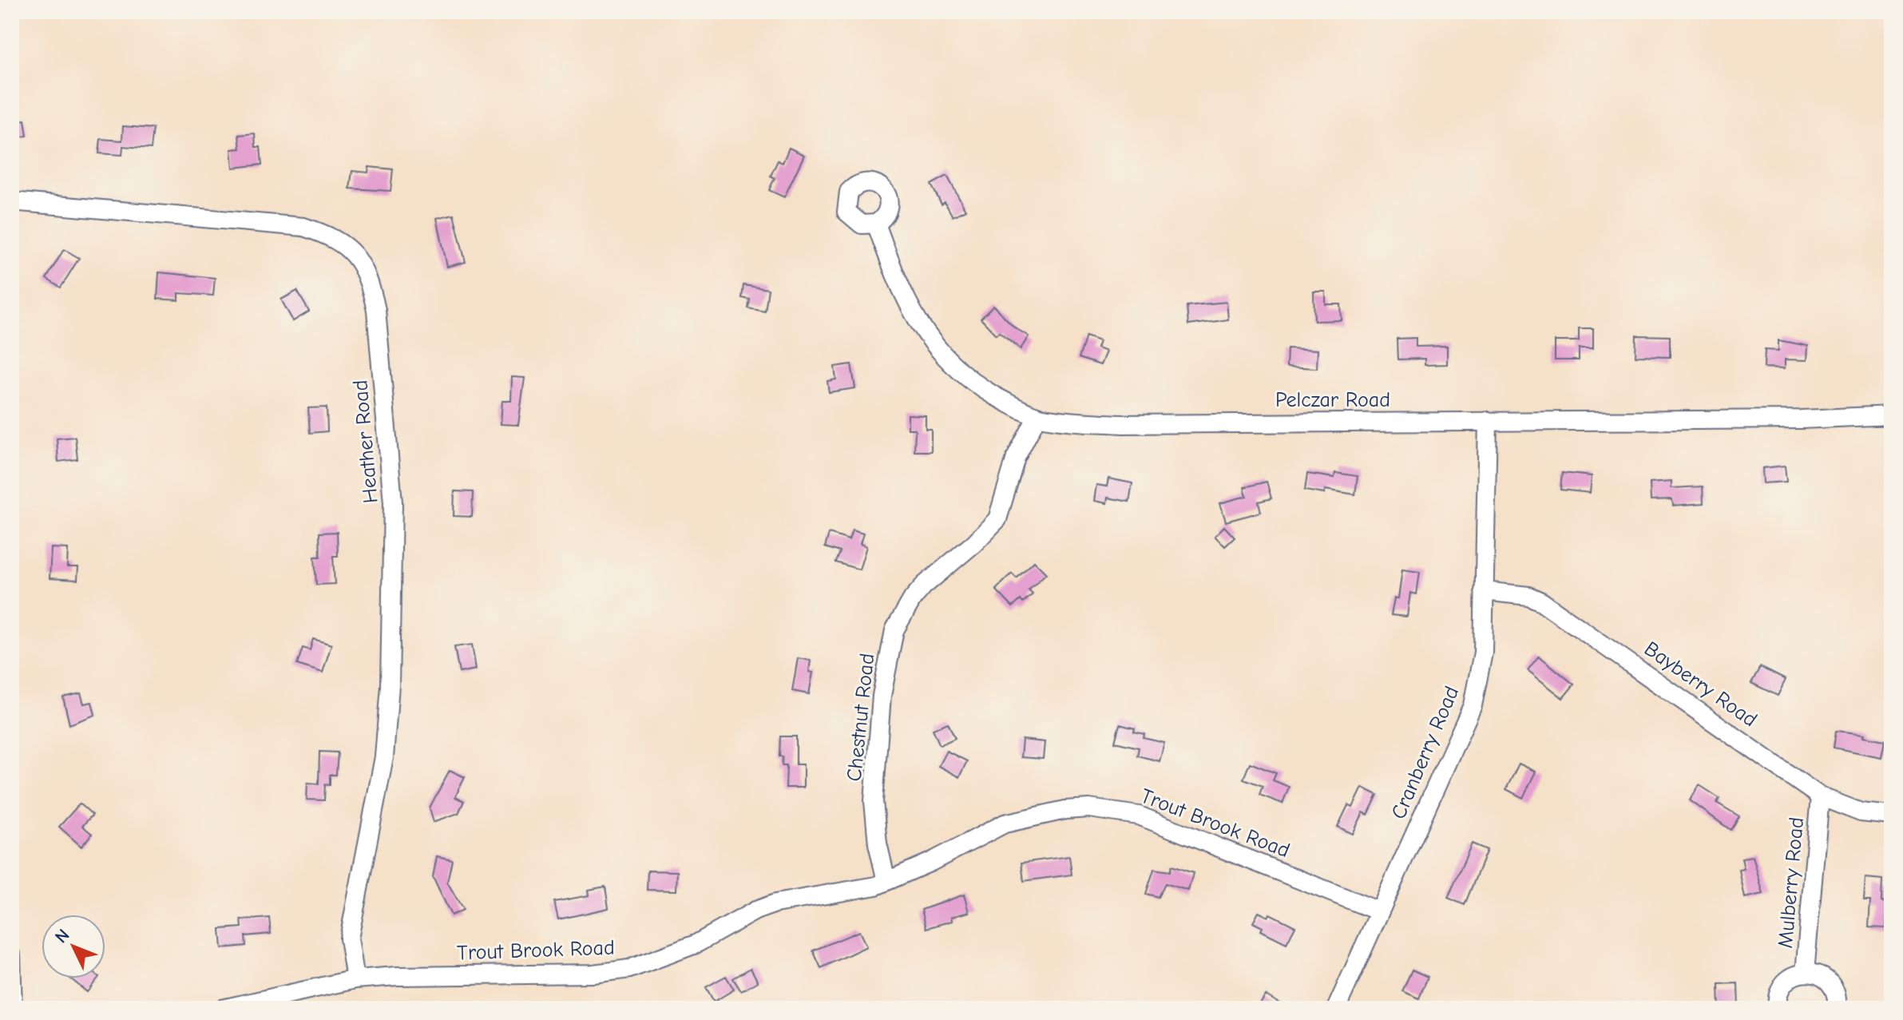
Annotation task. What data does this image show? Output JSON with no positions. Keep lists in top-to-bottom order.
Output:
{
  "streets": {
    "street": [
      "Pelczar Road",
      "Heather Road",
      "Bayberry Road",
      "Chestnut Road",
      "Cranberry Road",
      "Trout Brook Road",
      "Mulberry Road"
    ]
  },
  "crossings": [
    ["Pelczar Road", "Chestnut Road"],
    ["Pelczar Road", "Cranberry Road"],
    ["Heather Road", "Trout Brook Road"],
    ["Bayberry Road", "Cranberry Road"],
    ["Bayberry Road", "Mulberry Road"],
    ["Chestnut Road", "Trout Brook Road"],
    ["Cranberry Road", "Trout Brook Road"]
  ],
  "north": "top left"
}
